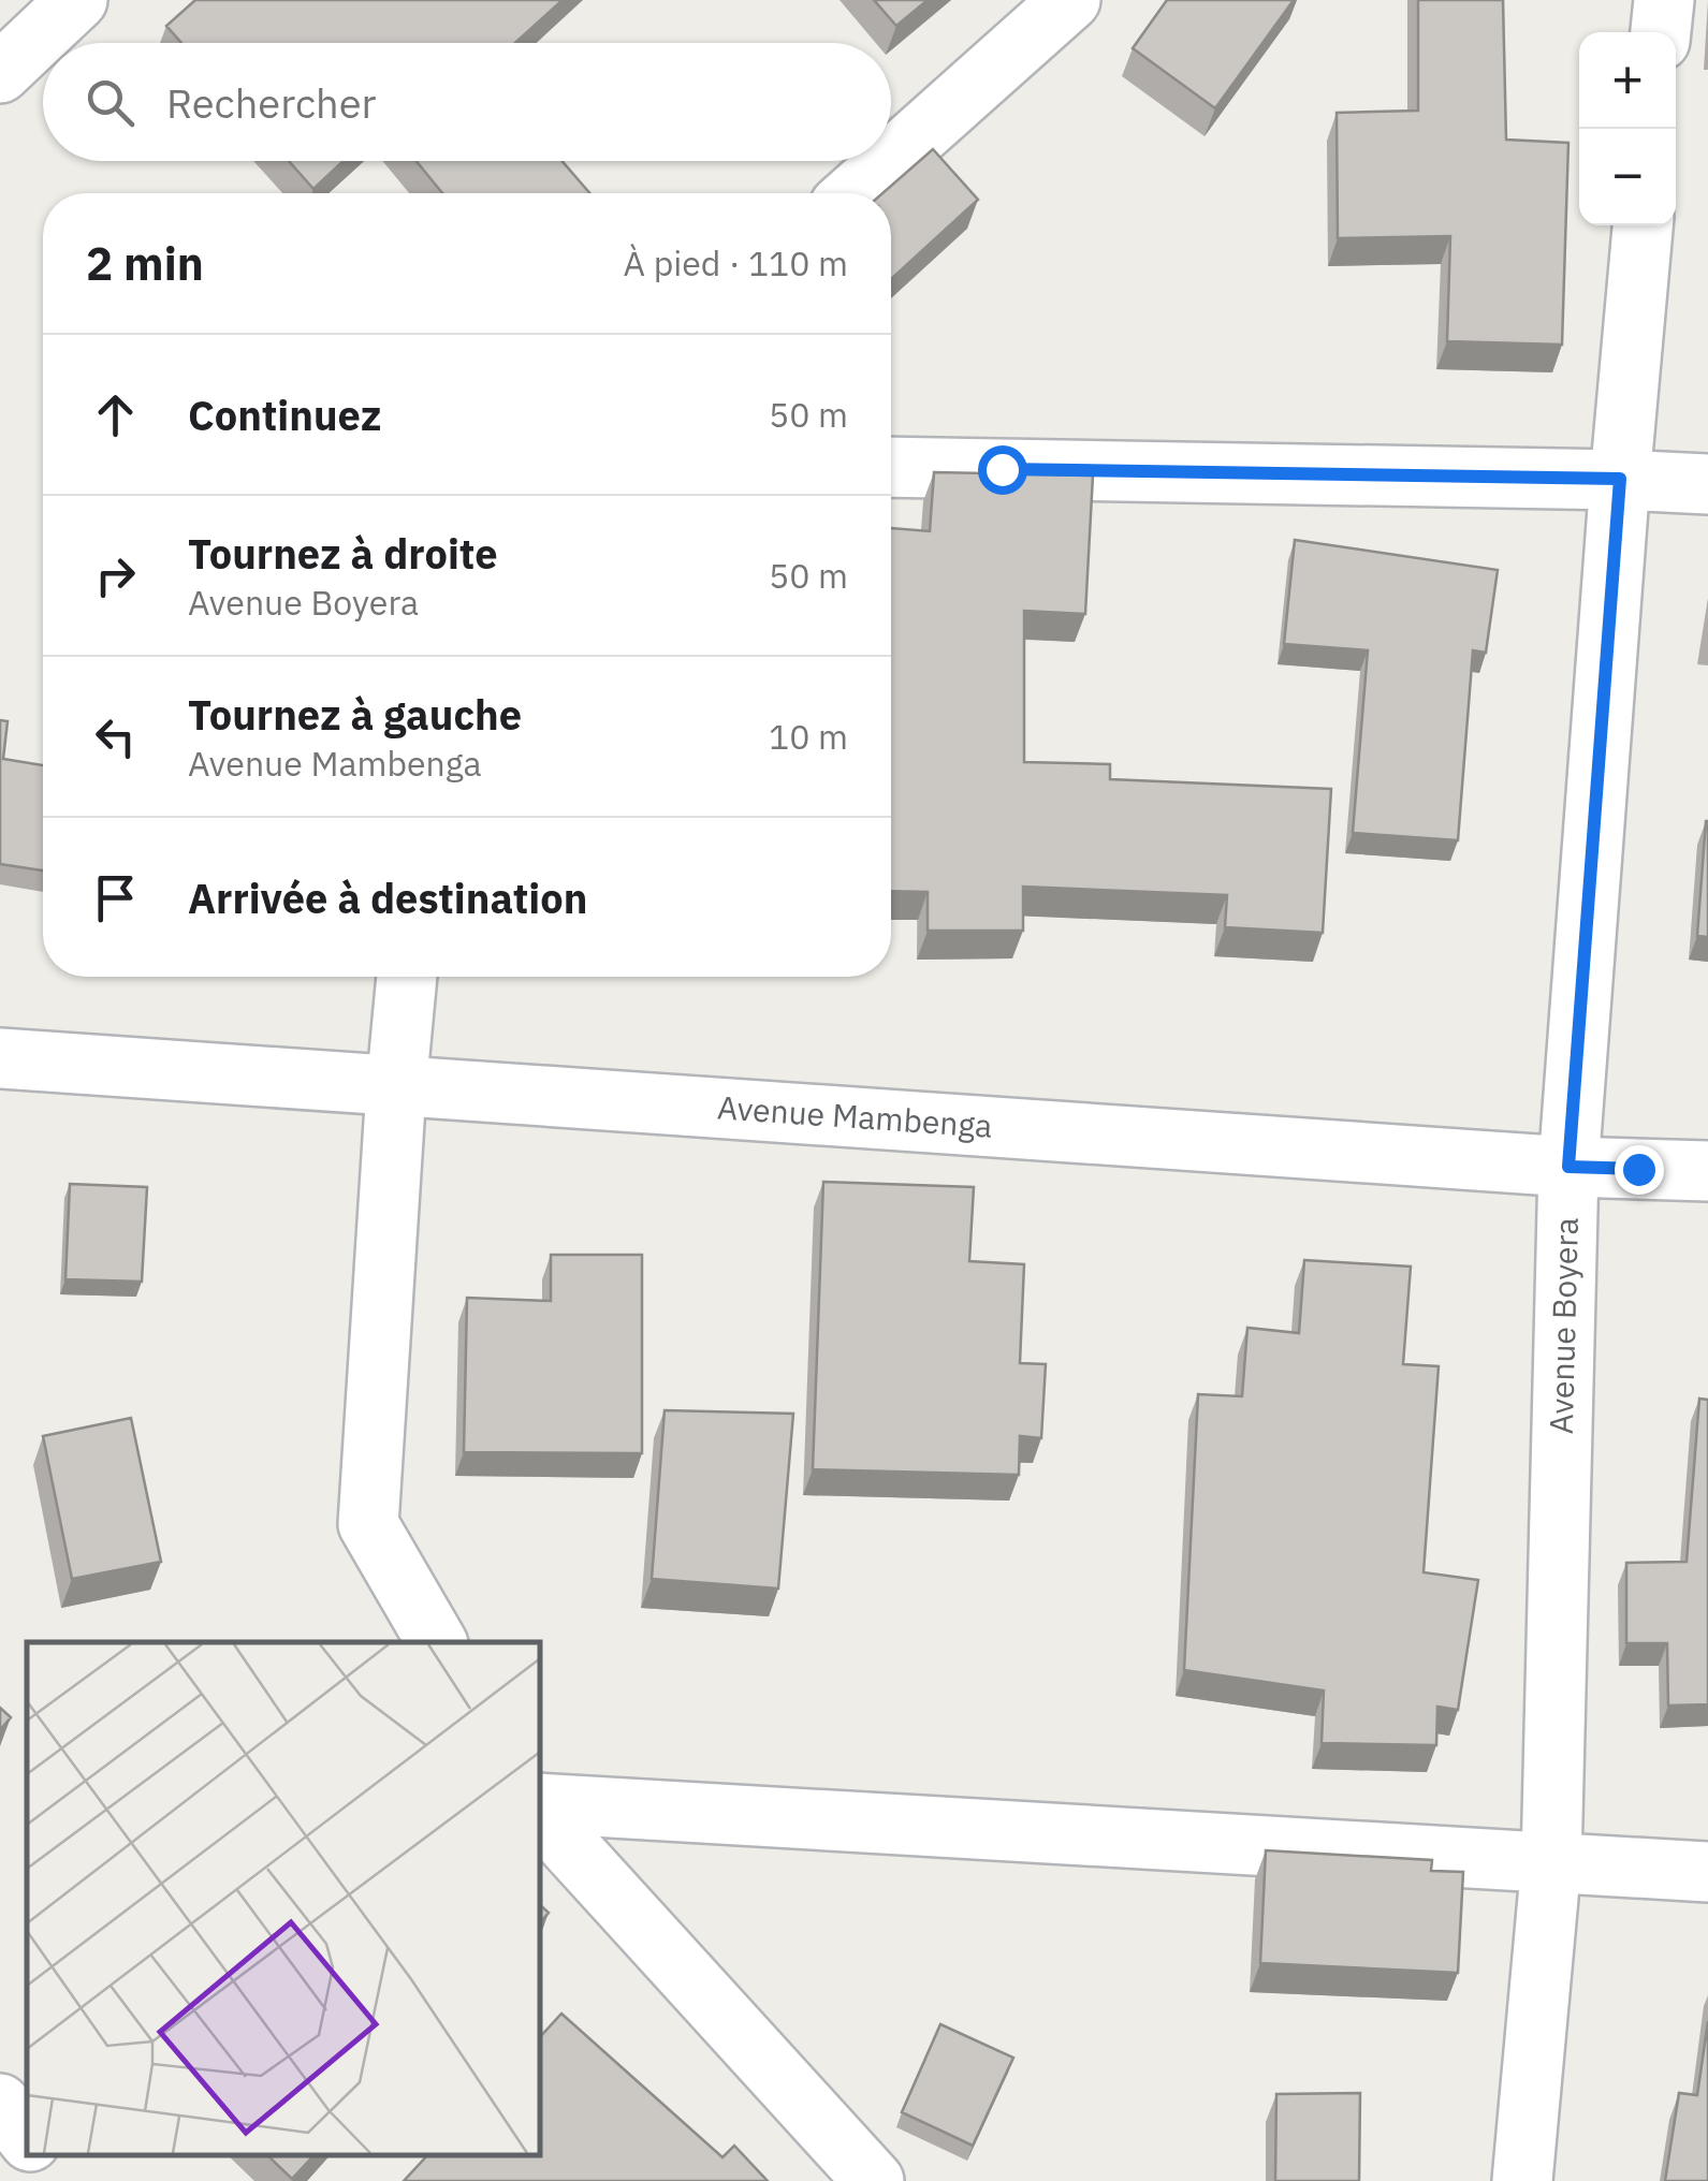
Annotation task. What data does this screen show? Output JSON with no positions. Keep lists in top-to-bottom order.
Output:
{
  "streets": {
    "street": ["Avenue Mambenga", "Avenue Boyera"]
  },
  "crossings": [
    ["Avenue Mambenga", "Avenue Boyera"]
  ],
  "page": {
    "map_buttons": ["+", "−"],
    "search": "Rechercher",
    "heading": ["2 min", "À pied · 110 m"],
    "list": [
      ["Continuez", "50 m"],
      ["Tournez à droite", "Avenue Boyera", "50 m"],
      ["Tournez à gauche", "Avenue Mambenga", "10 m"],
      "Arrivée à destination"
    ]
  }
}
